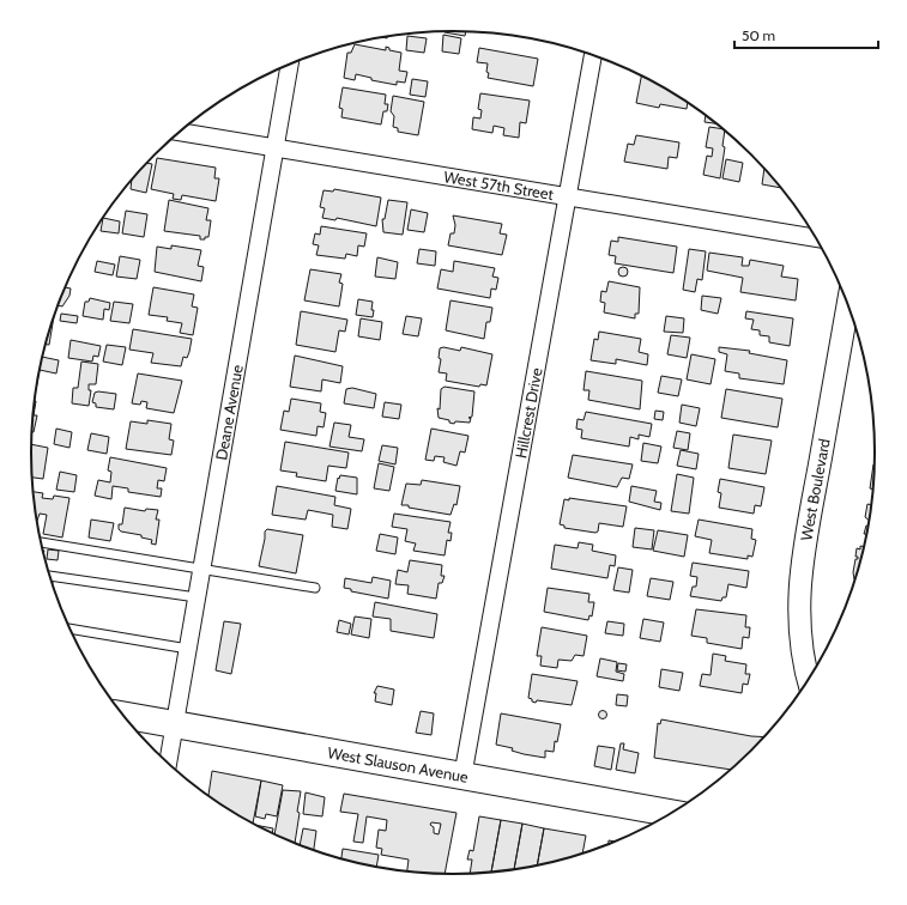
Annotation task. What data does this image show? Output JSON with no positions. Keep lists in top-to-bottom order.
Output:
{
  "streets": {
    "main road": ["West Slauson Avenue"],
    "street": [
      "West 57th Street",
      "Deane Avenue",
      "Hillcrest Drive",
      "West Boulevard"
    ]
  },
  "crossings": [
    ["West 57th Street", "Deane Avenue"],
    ["West 57th Street", "Hillcrest Drive"],
    ["Deane Avenue", "West Slauson Avenue"],
    ["Hillcrest Drive", "West Slauson Avenue"]
  ],
  "scale_bar": "50 m"
}
